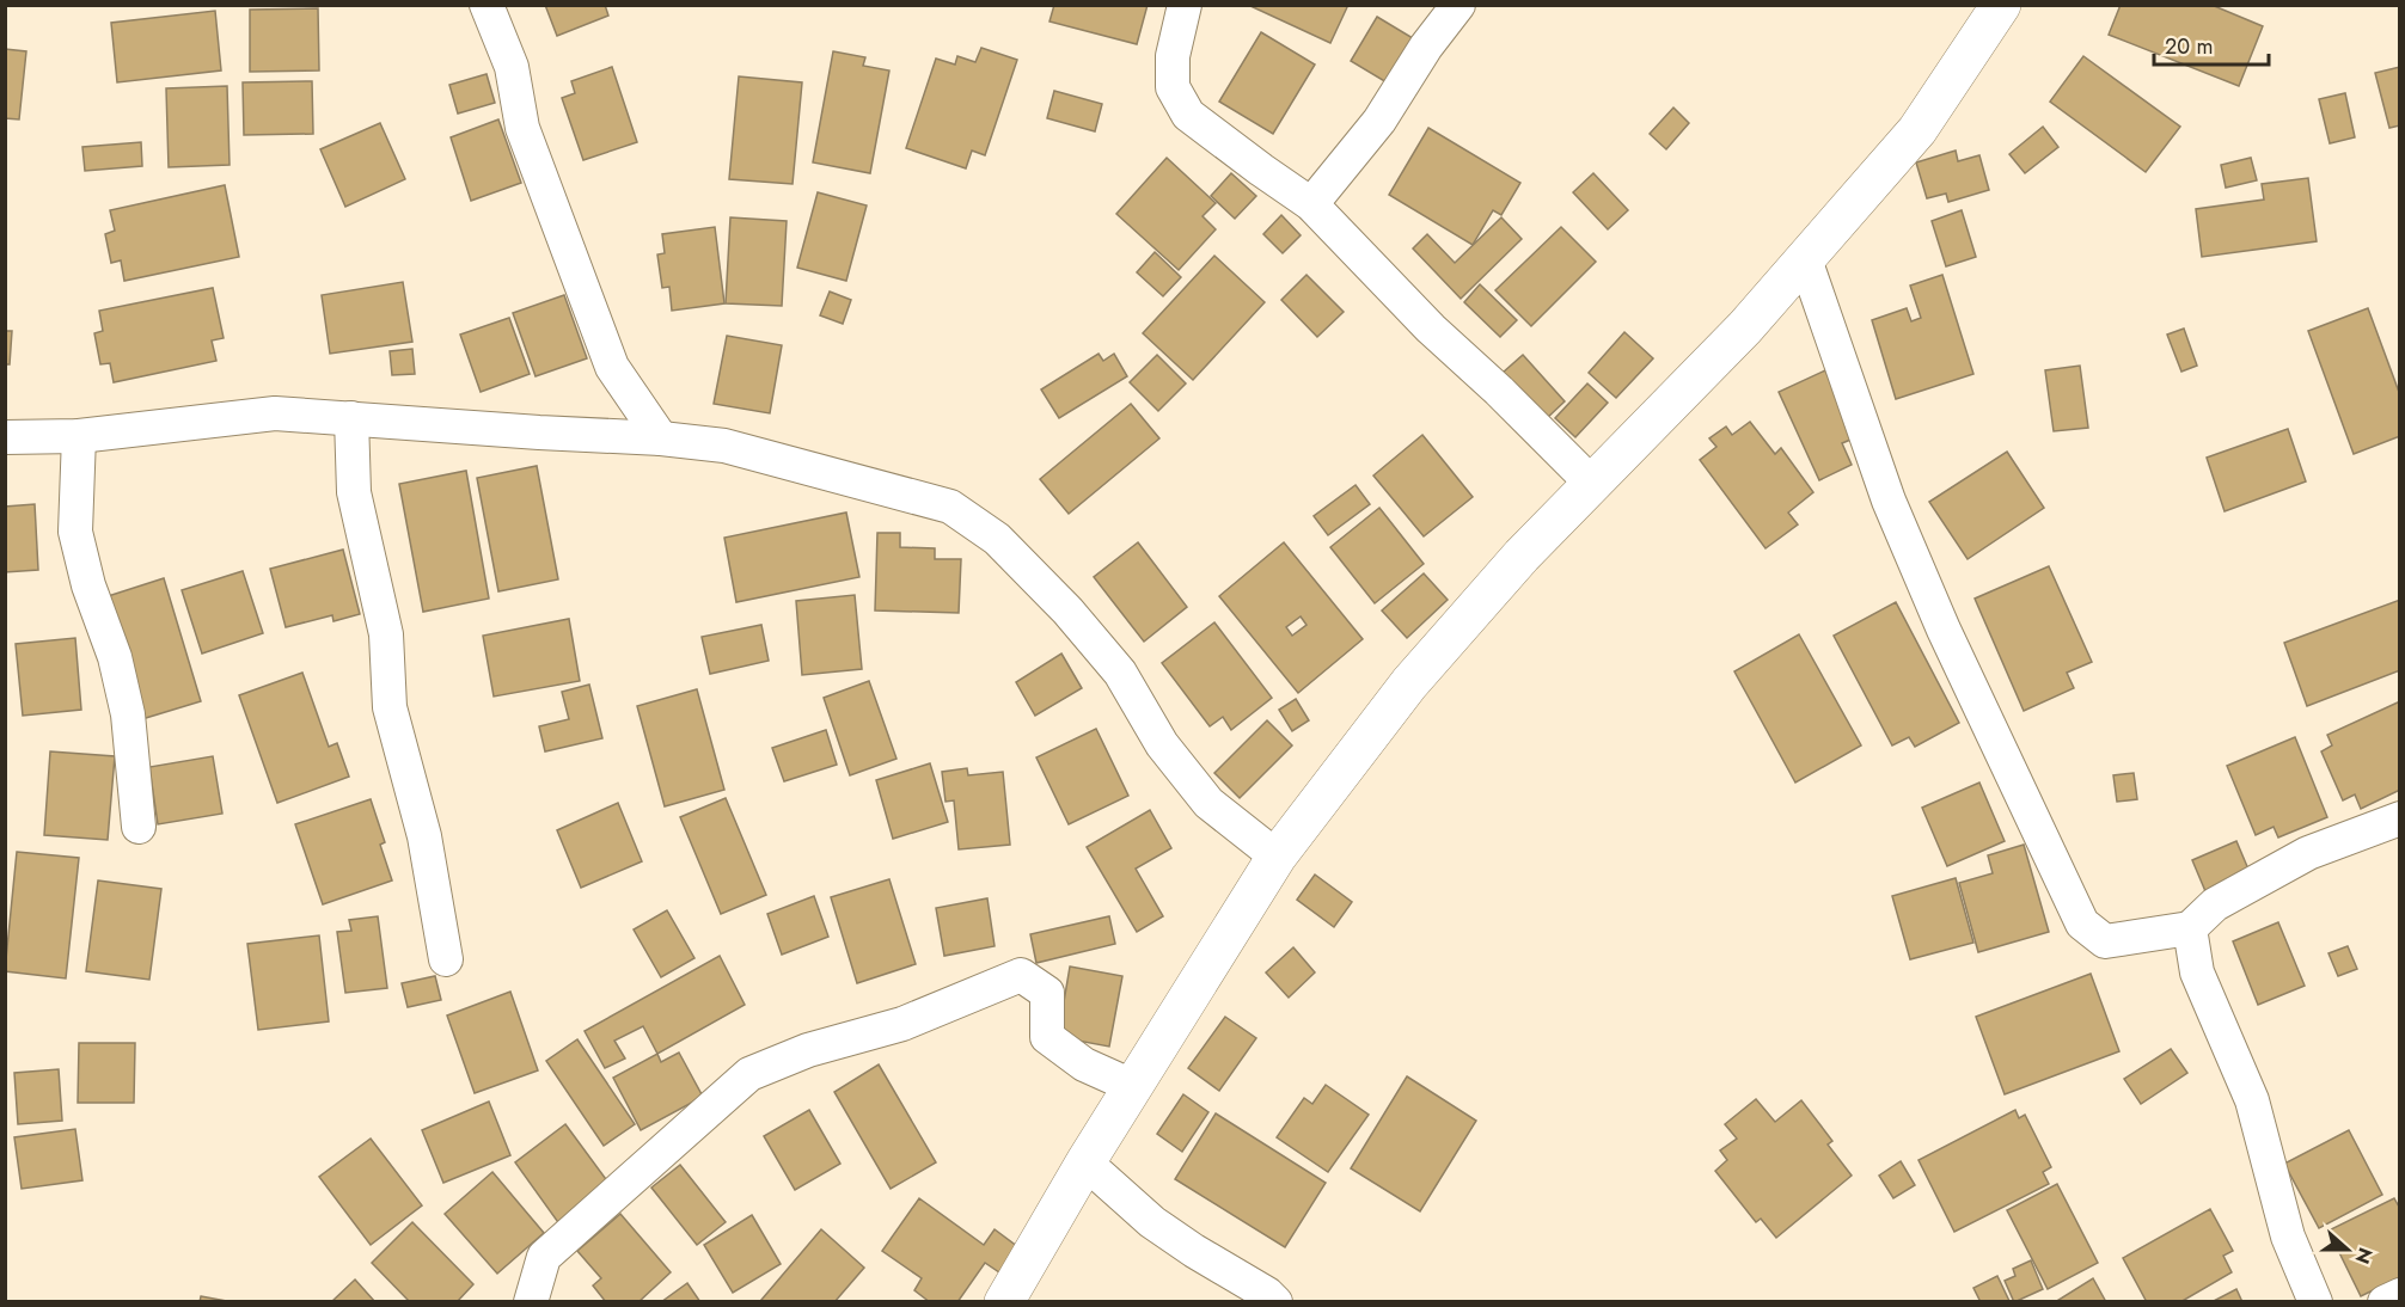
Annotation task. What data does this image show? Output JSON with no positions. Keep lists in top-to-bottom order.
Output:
{
  "scale_bar": "20 m",
  "north": "right"
}
